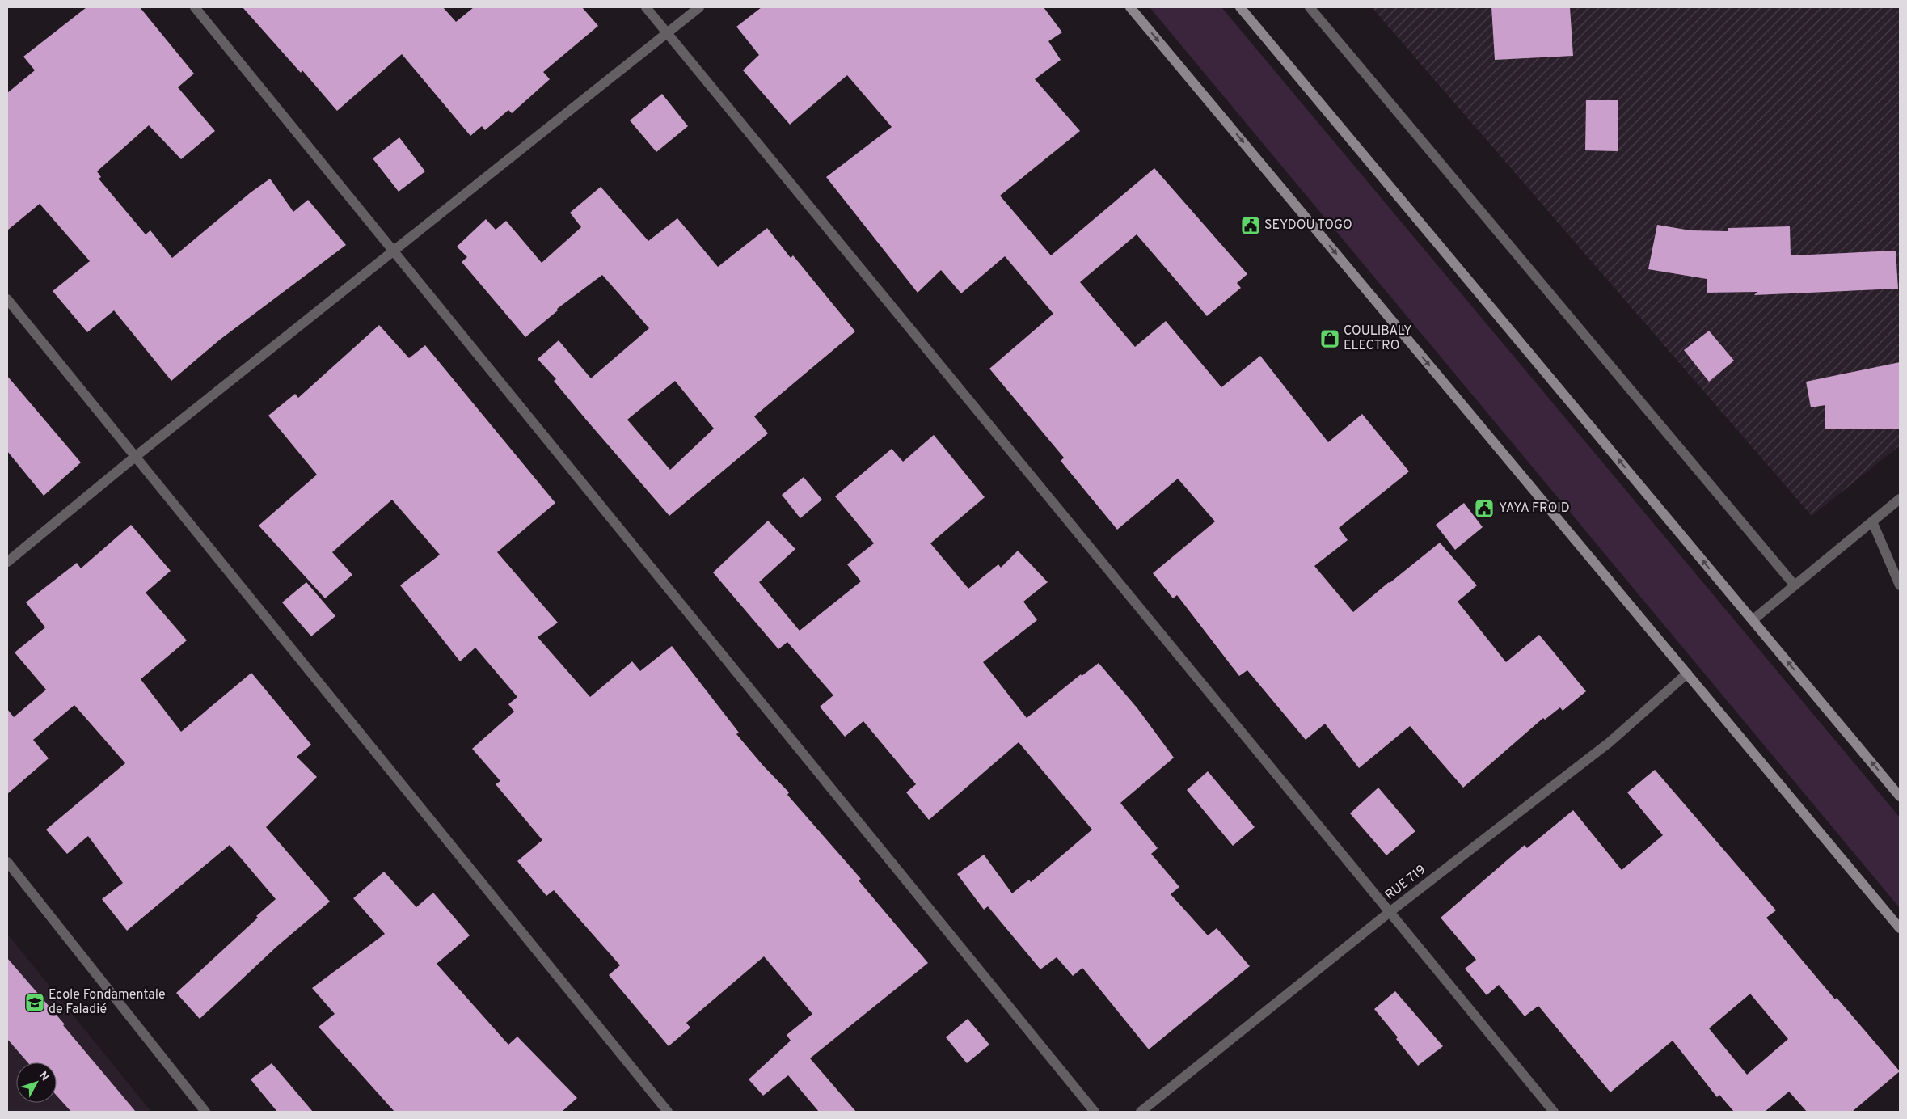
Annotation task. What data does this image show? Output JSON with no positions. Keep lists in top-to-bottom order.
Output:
{
  "streets": {
    "street": ["RUE 719"]
  },
  "places": {
    "public building": ["SEYDOU TOGO", "YAYA FROID"],
    "shop": ["COULIBALY ELECTRO"],
    "school or university": ["Ecole Fondamentale de Faladié"]
  },
  "north": "top right"
}
